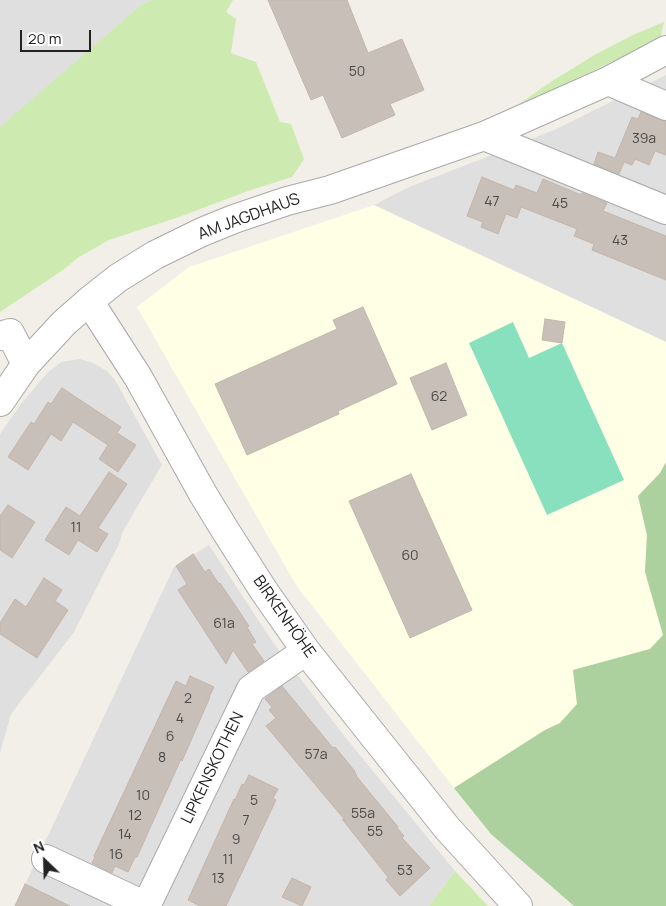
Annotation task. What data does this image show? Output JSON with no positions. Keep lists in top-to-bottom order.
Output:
{
  "streets": {
    "street": ["AM JAGDHAUS", "BIRKENHÖHE", "LIPKENSKOTHEN"]
  },
  "crossings": [
    ["AM JAGDHAUS", "BIRKENHÖHE"],
    ["BIRKENHÖHE", "LIPKENSKOTHEN"]
  ],
  "house_numbers": [
    "50",
    "39a",
    "47",
    "45",
    "43",
    "62",
    "11",
    "60",
    "61a",
    "2",
    "4",
    "6",
    "57a",
    "8",
    "10",
    "5",
    "55a",
    "12",
    "7",
    "55",
    "14",
    "9",
    "16",
    "11",
    "53",
    "13"
  ],
  "scale_bar": "20 m",
  "north": "top left"
}
